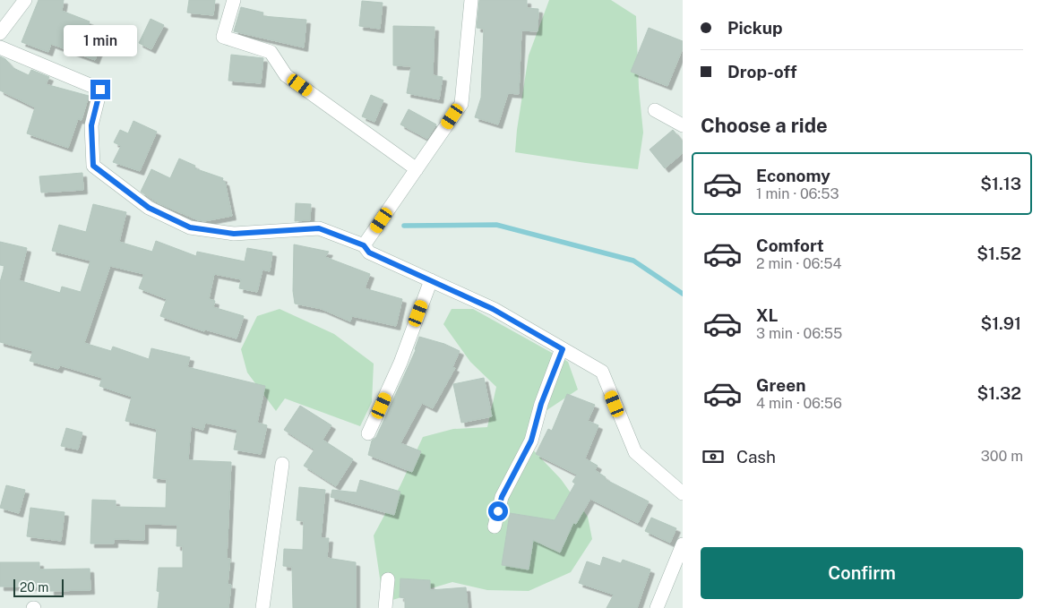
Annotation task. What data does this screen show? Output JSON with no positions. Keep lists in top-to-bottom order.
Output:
{
  "scale_bar": "20 m",
  "page": {
    "banner": ["Pickup", "Drop-off"],
    "bubble": "1 min",
    "heading": "Choose a ride",
    "list": [
      {
        "name": "Economy",
        "note": "1 min · 06:53",
        "value": "$1.13"
      },
      {
        "name": "Comfort",
        "note": "2 min · 06:54",
        "value": "$1.52"
      },
      {
        "name": "XL",
        "note": "3 min · 06:55",
        "value": "$1.91"
      },
      {
        "name": "Green",
        "note": "4 min · 06:56",
        "value": "$1.32"
      }
    ],
    "pay": ["Cash", "300 m"],
    "buttons": "Confirm",
    "scale": "20 m"
  }
}
